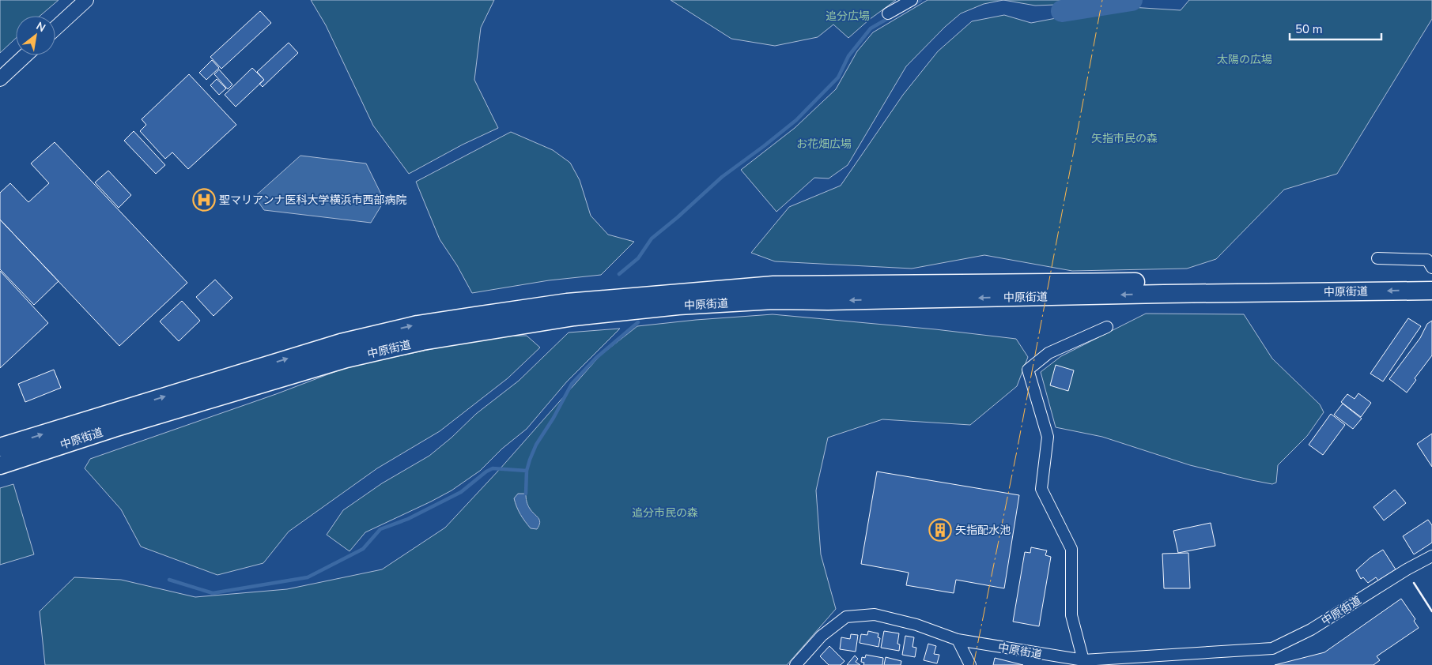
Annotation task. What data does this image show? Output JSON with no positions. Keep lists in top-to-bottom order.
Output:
{
  "streets": {
    "main road": ["中原街道"]
  },
  "parks": [
    "追分広場",
    "太陽の広場",
    "矢指市民の森",
    "お花畑広場",
    "追分市民の森"
  ],
  "places": {
    "hospital": ["聖マリアンナ医科大学横浜市西部病院"],
    "building": ["矢指配水池"]
  },
  "scale_bar": "50 m",
  "north": "top right"
}
